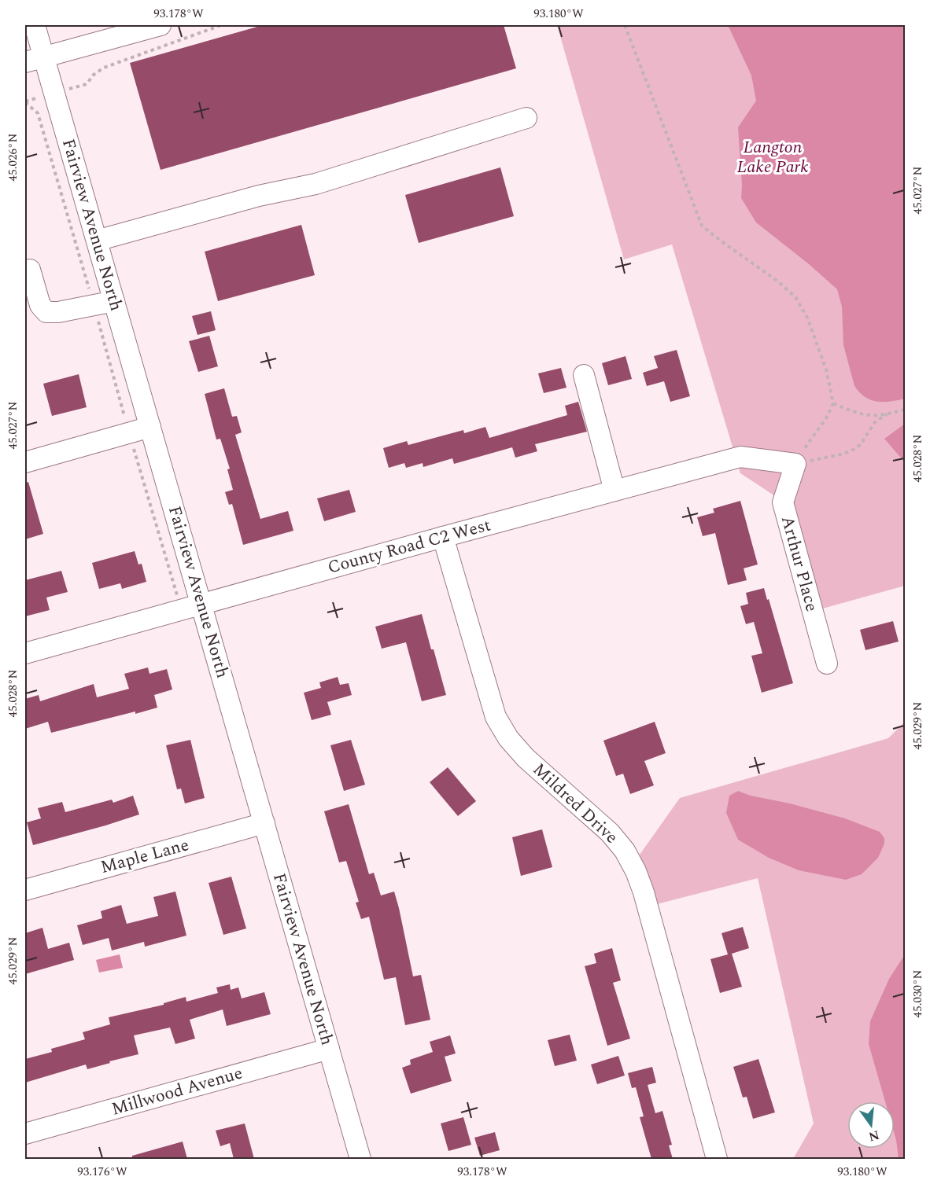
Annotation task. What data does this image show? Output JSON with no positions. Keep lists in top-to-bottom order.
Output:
{
  "streets": {
    "street": [
      "Fairview Avenue North",
      "County Road C2 West",
      "Arthur Place",
      "Mildred Drive",
      "Maple Lane",
      "Millwood Avenue"
    ]
  },
  "crossings": [
    ["Fairview Avenue North", "County Road C2 West"],
    ["Fairview Avenue North", "Maple Lane"],
    ["Fairview Avenue North", "Millwood Avenue"],
    ["County Road C2 West", "Arthur Place"],
    ["County Road C2 West", "Mildred Drive"]
  ],
  "parks": ["Langton Lake Park"],
  "north": "bottom",
  "coordinates": [
    "93.178°W",
    "93.180°W",
    "45.026°N",
    "45.027°N",
    "45.028°N",
    "45.029°N",
    "45.030°N",
    "93.176°W"
  ]
}
